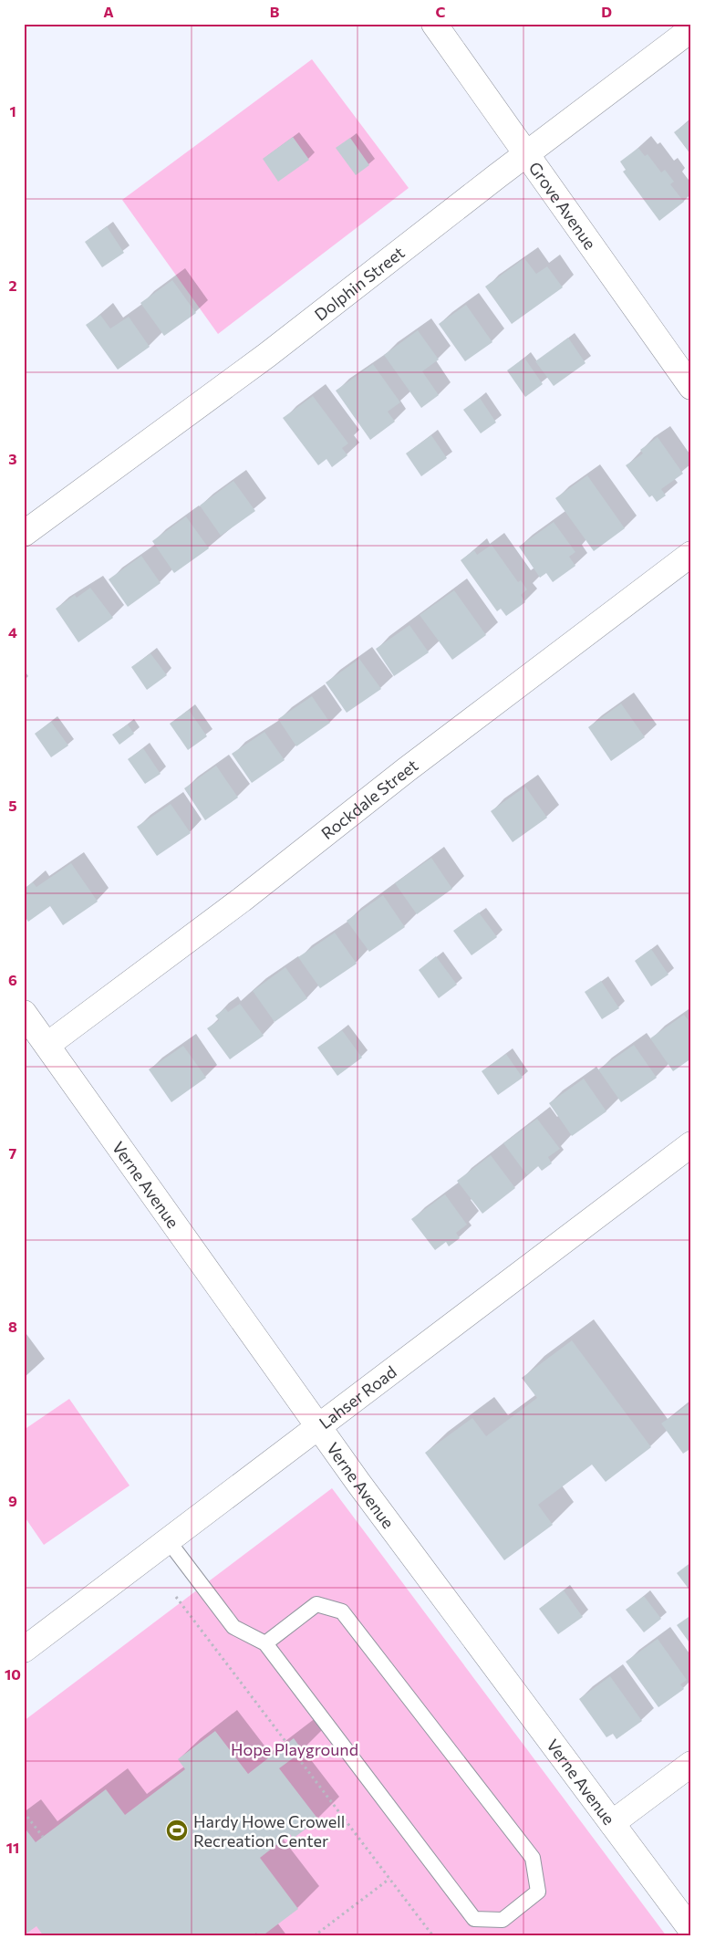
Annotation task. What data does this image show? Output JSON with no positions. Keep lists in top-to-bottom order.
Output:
{
  "streets": {
    "street": [
      "Grove Avenue",
      "Dolphin Street",
      "Rockdale Street",
      "Verne Avenue",
      "Lahser Road"
    ]
  },
  "crossings": [
    ["Grove Avenue", "Dolphin Street"],
    ["Rockdale Street", "Verne Avenue"],
    ["Verne Avenue", "Lahser Road"]
  ],
  "parks": ["Hope Playground"],
  "places": {
    "sports": ["Hardy Howe Crowell Recreation Center"]
  },
  "grid": {
    "columns": [
      "A",
      "B",
      "C",
      "D"
    ],
    "rows": [
      "1",
      "2",
      "3",
      "4",
      "5",
      "6",
      "7",
      "8",
      "9",
      "10",
      "11"
    ]
  }
}
